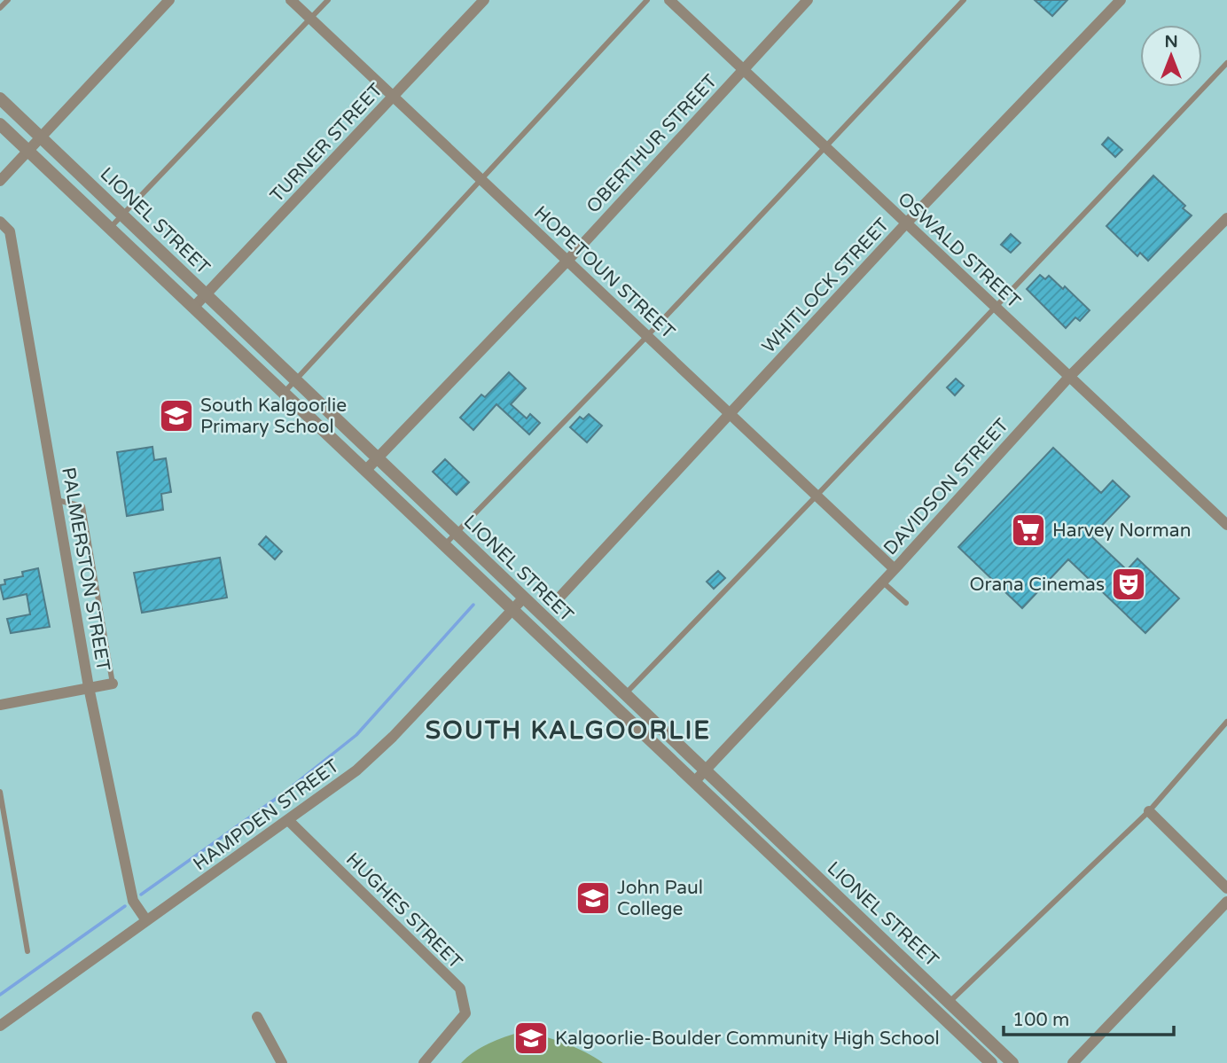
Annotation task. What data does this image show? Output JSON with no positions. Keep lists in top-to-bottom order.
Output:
{
  "streets": {
    "street": [
      "TURNER STREET",
      "OBERTHUR STREET",
      "LIONEL STREET",
      "OSWALD STREET",
      "HOPETOUN STREET",
      "WHITLOCK STREET",
      "DAVIDSON STREET",
      "PALMERSTON STREET",
      "HAMPDEN STREET",
      "HUGHES STREET"
    ]
  },
  "crossings": [
    ["TURNER STREET", "LIONEL STREET"],
    ["TURNER STREET", "HOPETOUN STREET"],
    ["OBERTHUR STREET", "LIONEL STREET"],
    ["OBERTHUR STREET", "OSWALD STREET"],
    ["OBERTHUR STREET", "HOPETOUN STREET"],
    ["LIONEL STREET", "DAVIDSON STREET"],
    ["LIONEL STREET", "HAMPDEN STREET"],
    ["OSWALD STREET", "WHITLOCK STREET"],
    ["OSWALD STREET", "DAVIDSON STREET"],
    ["HOPETOUN STREET", "WHITLOCK STREET"],
    ["HOPETOUN STREET", "DAVIDSON STREET"],
    ["PALMERSTON STREET", "HAMPDEN STREET"],
    ["HAMPDEN STREET", "HUGHES STREET"]
  ],
  "districts": ["SOUTH KALGOORLIE"],
  "places": {
    "school or university": ["South Kalgoorlie Primary School", "John Paul College", "Kalgoorlie-Boulder Community High School"],
    "supermarket": ["Harvey Norman"],
    "theatre": ["Orana Cinemas"]
  },
  "scale_bar": "100 m",
  "north": "top"
}
